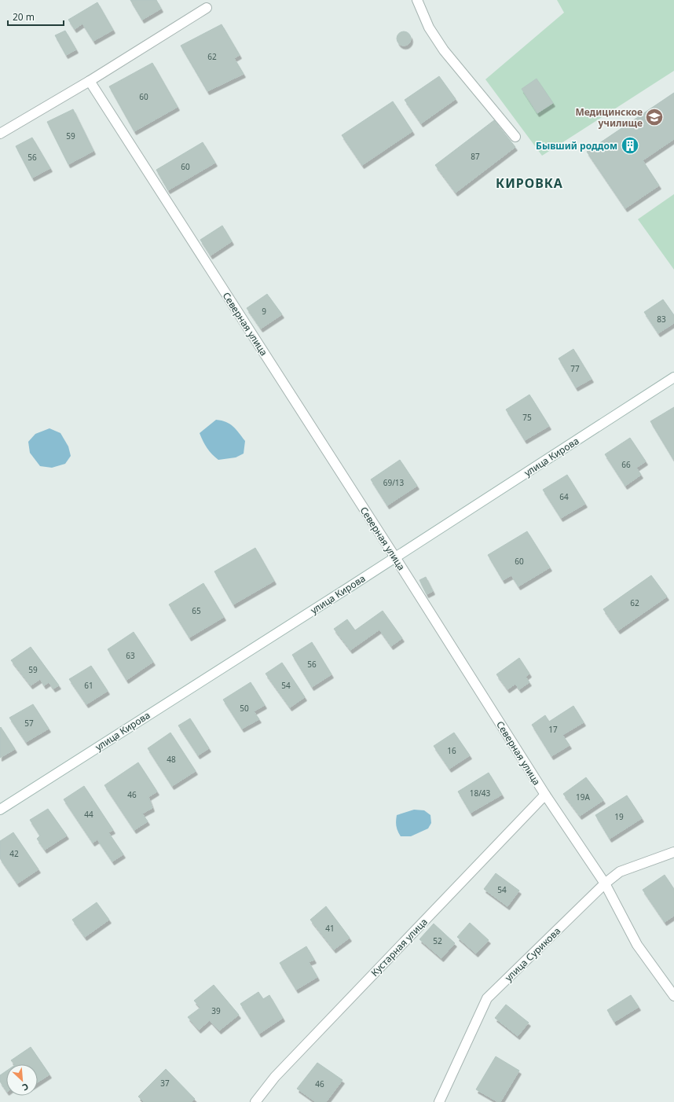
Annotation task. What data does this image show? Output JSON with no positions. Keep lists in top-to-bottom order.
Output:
{
  "streets": {
    "street": [
      "Северная улица",
      "улица Кирова",
      "Кустарная улица",
      "улица Сурикова"
    ]
  },
  "crossings": [
    ["Северная улица", "улица Кирова"],
    ["Северная улица", "Кустарная улица"],
    ["Северная улица", "улица Сурикова"]
  ],
  "districts": ["КИРОВКА"],
  "places": {
    "school or university": ["Медицинское училище"],
    "building": ["Бывший роддом"]
  },
  "house_numbers": [
    "62",
    "60",
    "59",
    "87",
    "56",
    "60",
    "9",
    "83",
    "77",
    "75",
    "66",
    "69/13",
    "64",
    "60",
    "62",
    "65",
    "63",
    "56",
    "59",
    "61",
    "54",
    "50",
    "57",
    "17",
    "16",
    "48",
    "18/43",
    "46",
    "19А",
    "44",
    "19",
    "42",
    "54",
    "41",
    "52",
    "39",
    "37",
    "46"
  ],
  "scale_bar": "20 m",
  "north": "bottom right"
}
